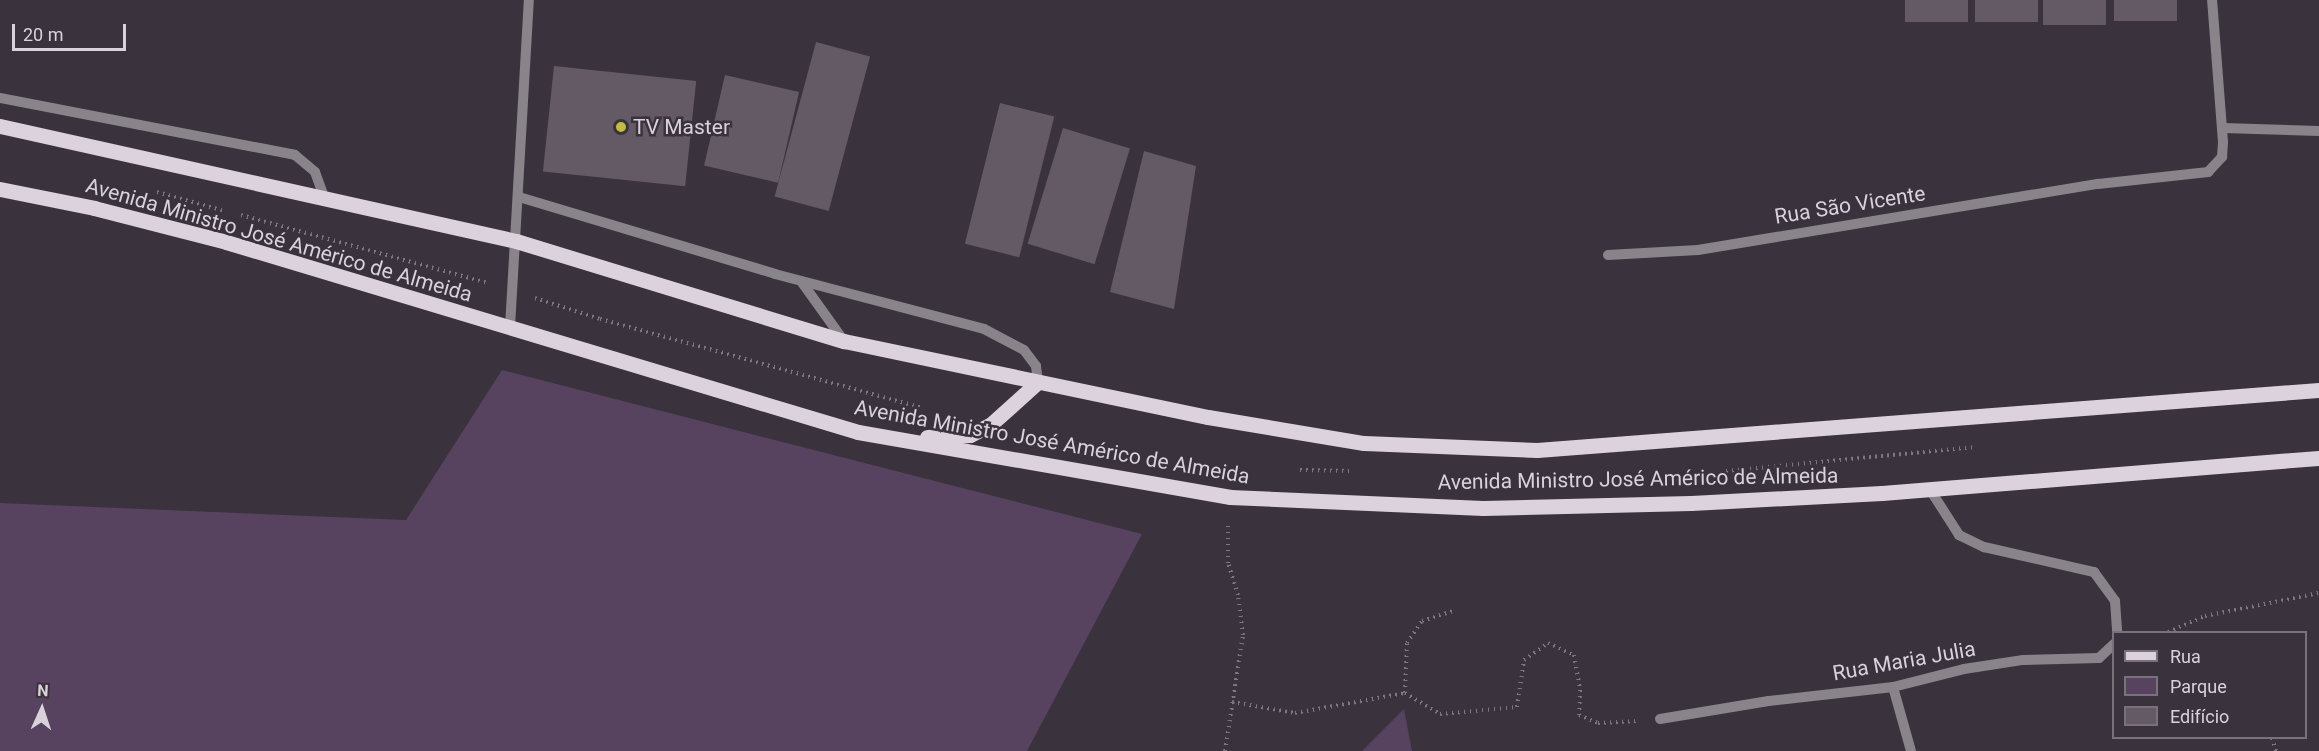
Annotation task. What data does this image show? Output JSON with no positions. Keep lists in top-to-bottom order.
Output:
{
  "streets": {
    "main road": ["Avenida Ministro José Américo de Almeida"],
    "street": ["Rua São Vicente", "Rua Maria Julia"]
  },
  "places": ["TV Master"],
  "legend": ["Rua", "Parque", "Edifício"],
  "scale_bar": "20 m",
  "north": "top"
}
